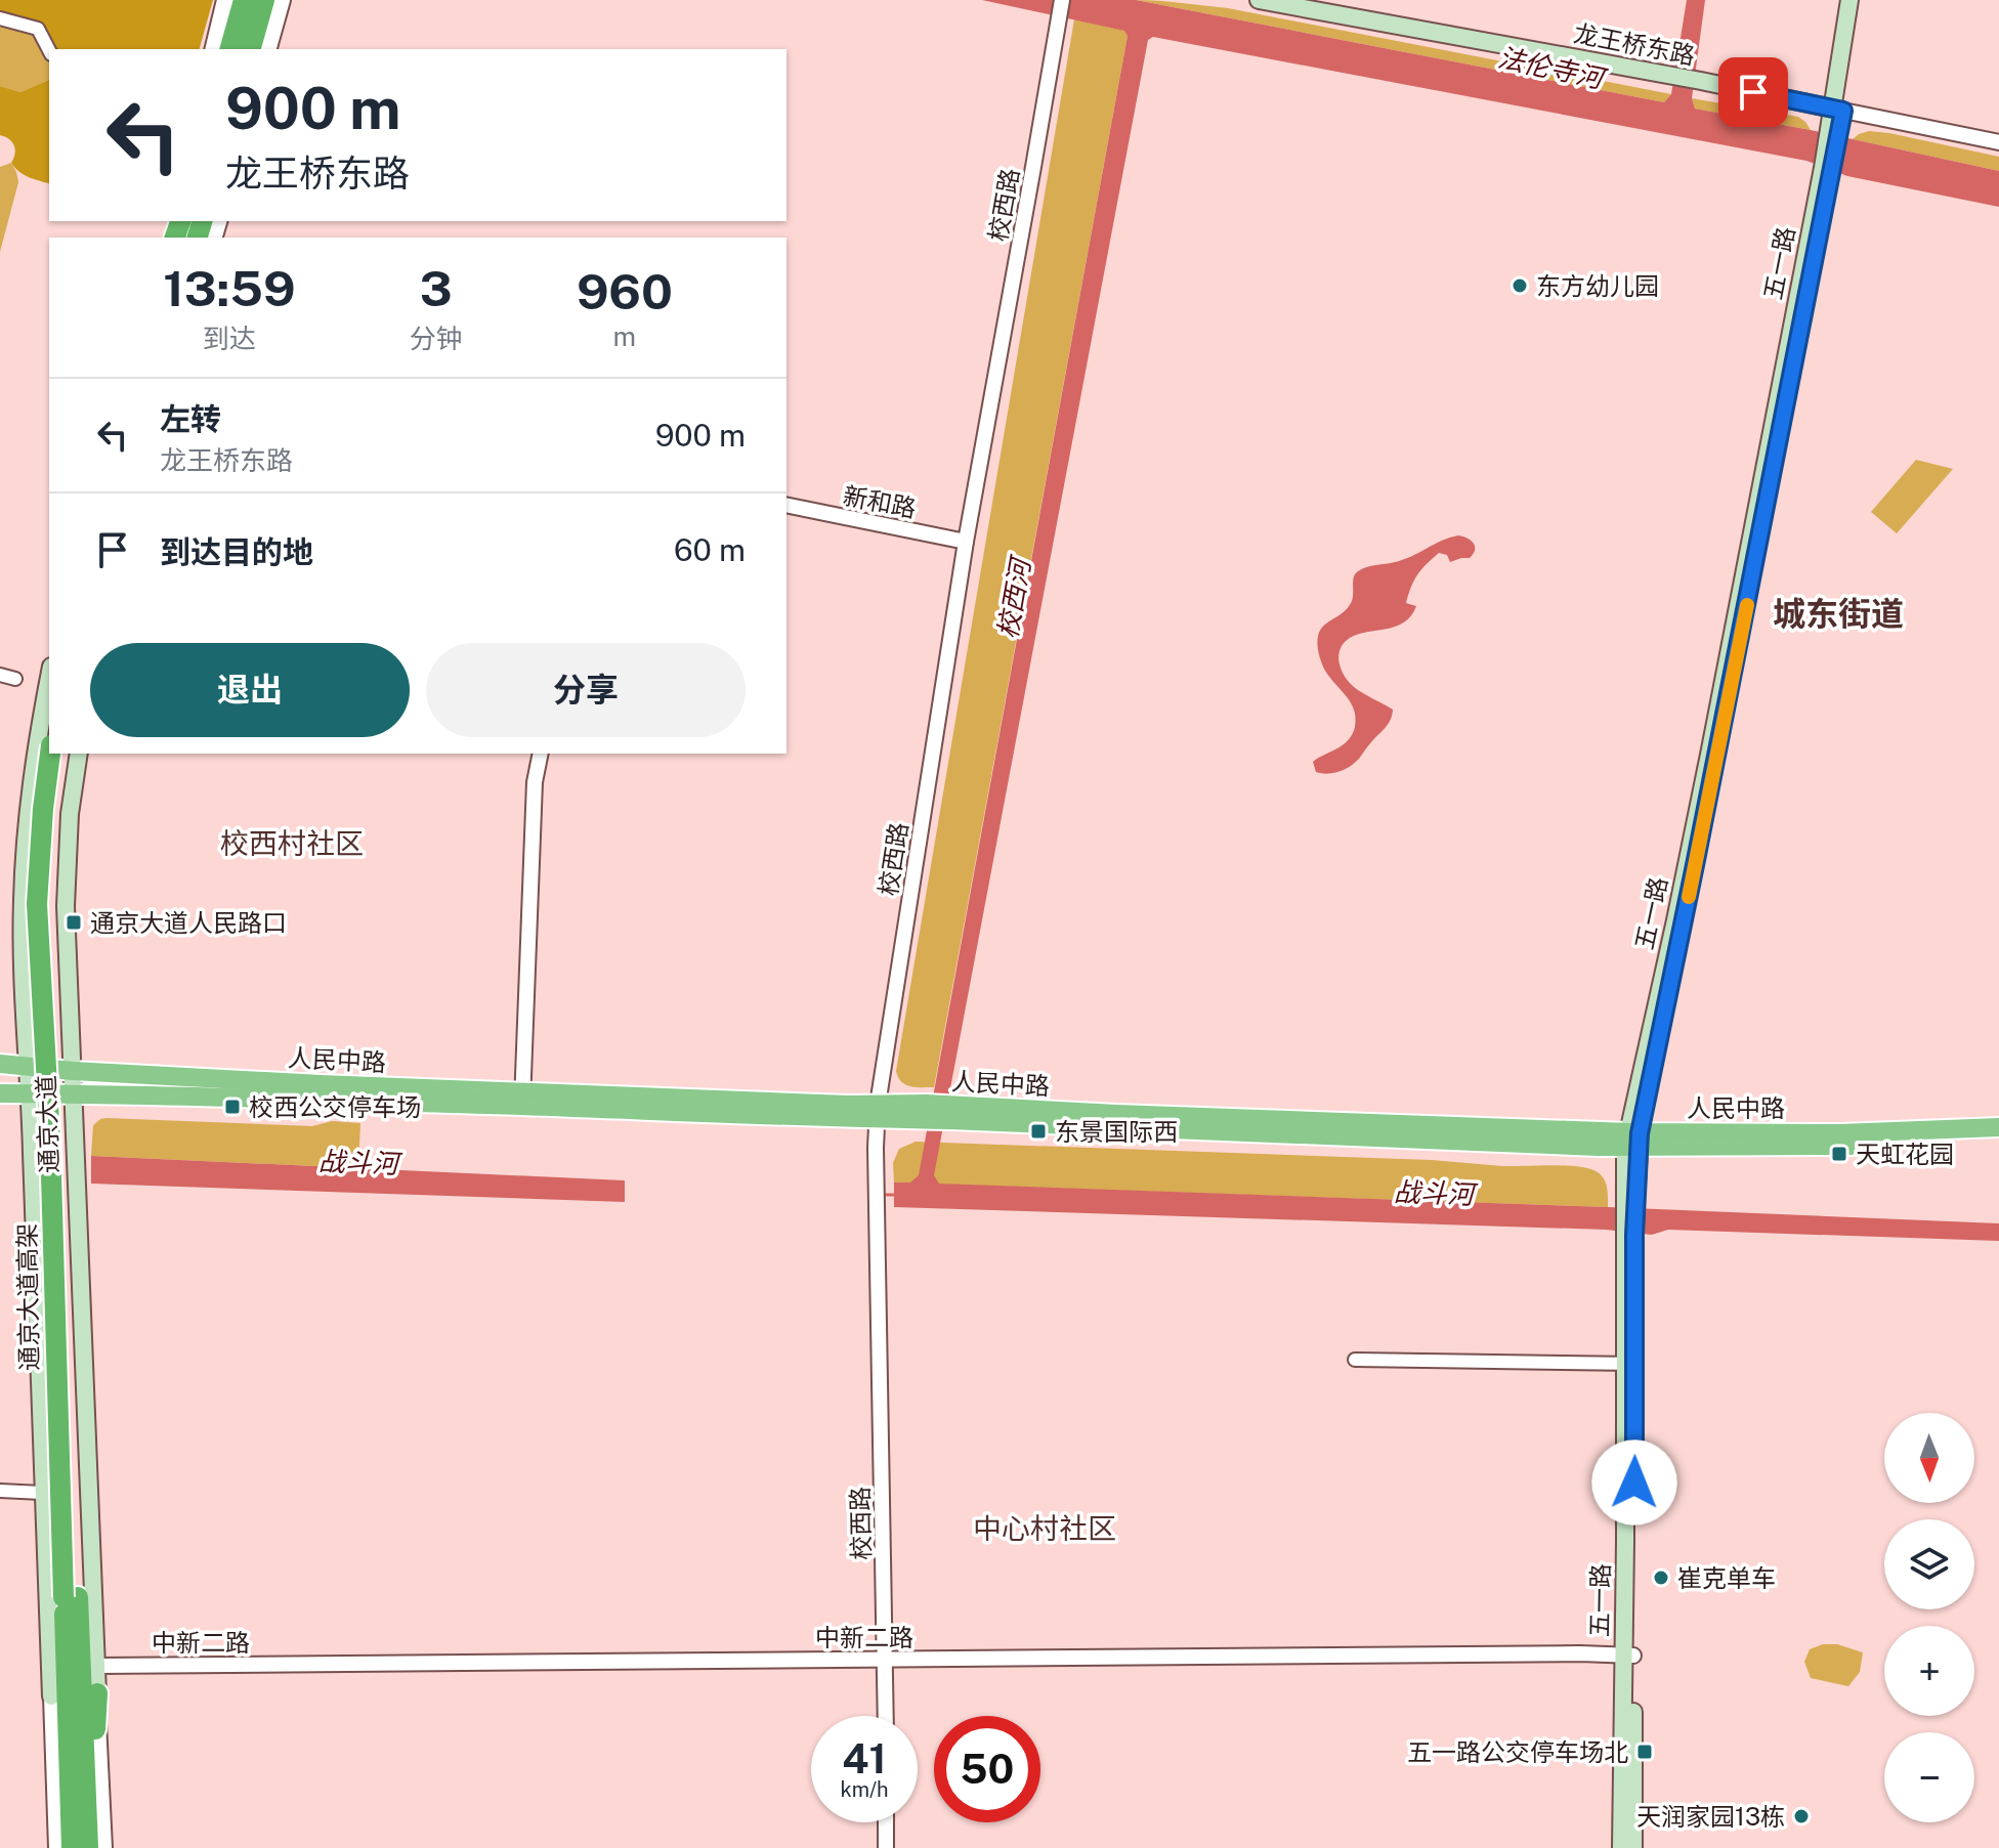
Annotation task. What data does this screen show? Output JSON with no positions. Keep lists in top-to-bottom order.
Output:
{
  "streets": {
    "highway": ["通京大道高架"],
    "main road": [
      "龙王桥东路",
      "五一路",
      "人民中路",
      "通京大道"
    ],
    "street": ["校西路", "新和路", "中新二路"]
  },
  "crossings": [
    ["龙王桥东路", "五一路"],
    ["校西路", "新和路"],
    ["校西路", "人民中路"],
    ["校西路", "中新二路"],
    ["五一路", "人民中路"],
    ["五一路", "中新二路"],
    ["人民中路", "通京大道"],
    ["通京大道", "中新二路"]
  ],
  "districts": ["城东街道", "校西村社区", "中心村社区"],
  "water": ["法伦寺河", "校西河", "战斗河"],
  "places": {
    "other": ["东方幼儿园", "崔克单车", "天润家园13栋"],
    "transit": [
      "通京大道人民路口",
      "校西公交停车场",
      "东景国际西",
      "天虹花园",
      "五一路公交停车场北"
    ]
  },
  "north": "bottom",
  "page": {
    "turn": ["900 m", "龙王桥东路"],
    "eta": [
      "13:59",
      "到达",
      "3",
      "分钟",
      "960",
      "m"
    ],
    "list": [
      {
        "name": "左转",
        "note": "龙王桥东路",
        "value": "900 m"
      },
      {
        "name": "到达目的地",
        "value": "60 m"
      }
    ],
    "buttons": ["退出", "分享"],
    "map_buttons": ["+", "−"],
    "speed": "41 km/h",
    "limit": "50"
  }
}
